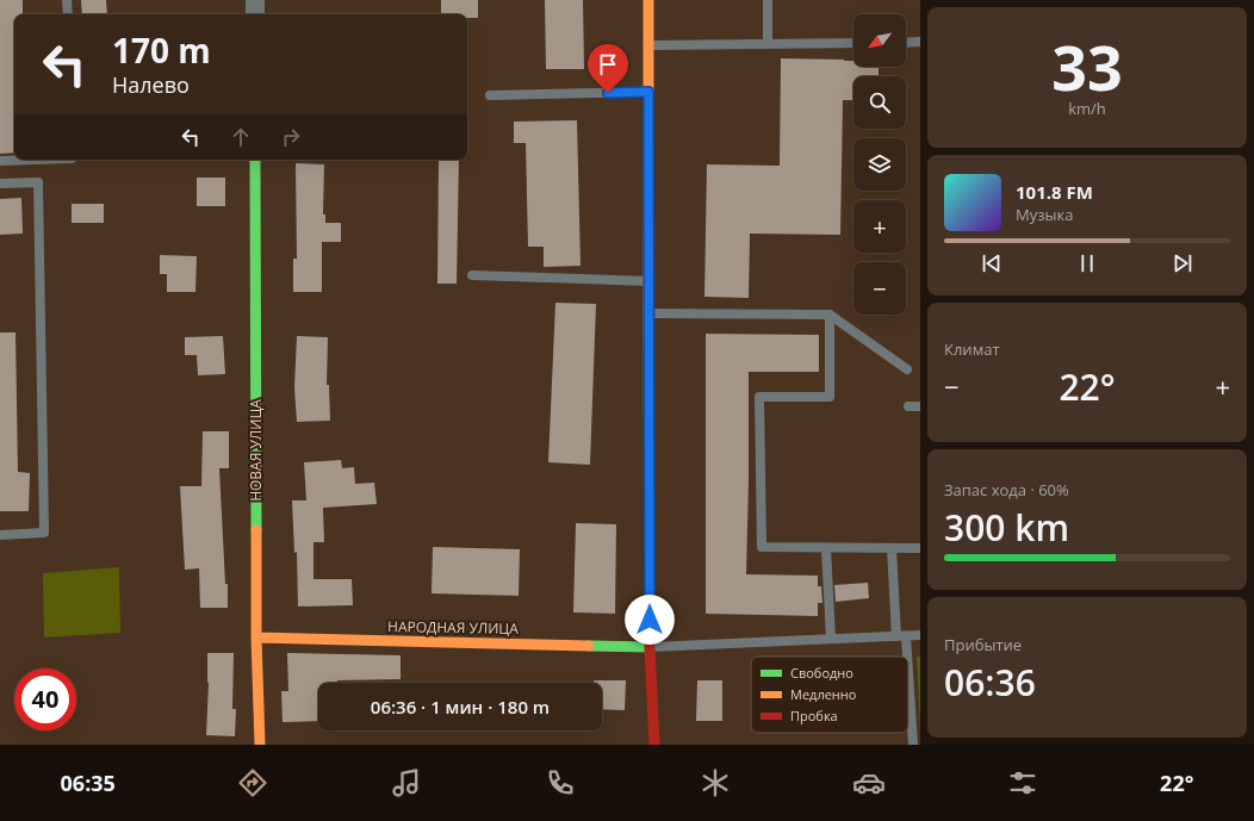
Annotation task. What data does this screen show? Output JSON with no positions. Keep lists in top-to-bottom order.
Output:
{
  "streets": {
    "street": ["НОВАЯ УЛИЦА", "НАРОДНАЯ УЛИЦА"]
  },
  "crossings": [
    ["НОВАЯ УЛИЦА", "НАРОДНАЯ УЛИЦА"]
  ],
  "legend": ["Свободно", "Медленно", "Пробка"],
  "north": "bottom left",
  "page": {
    "tile": [
      ["33", "km/h"],
      "Климат",
      ["Запас хода · 60%", "300 km"],
      ["Прибытие", "06:36"]
    ],
    "map_buttons": ["+", "−"],
    "turn": ["170 m", "Налево"],
    "song": ["101.8 FM", "Музыка"],
    "heat": ["−", "22°", "+"],
    "limit": "40",
    "trip": "06:36 · 1 мин · 180 m",
    "tabs": ["06:35", "22°"]
  }
}
